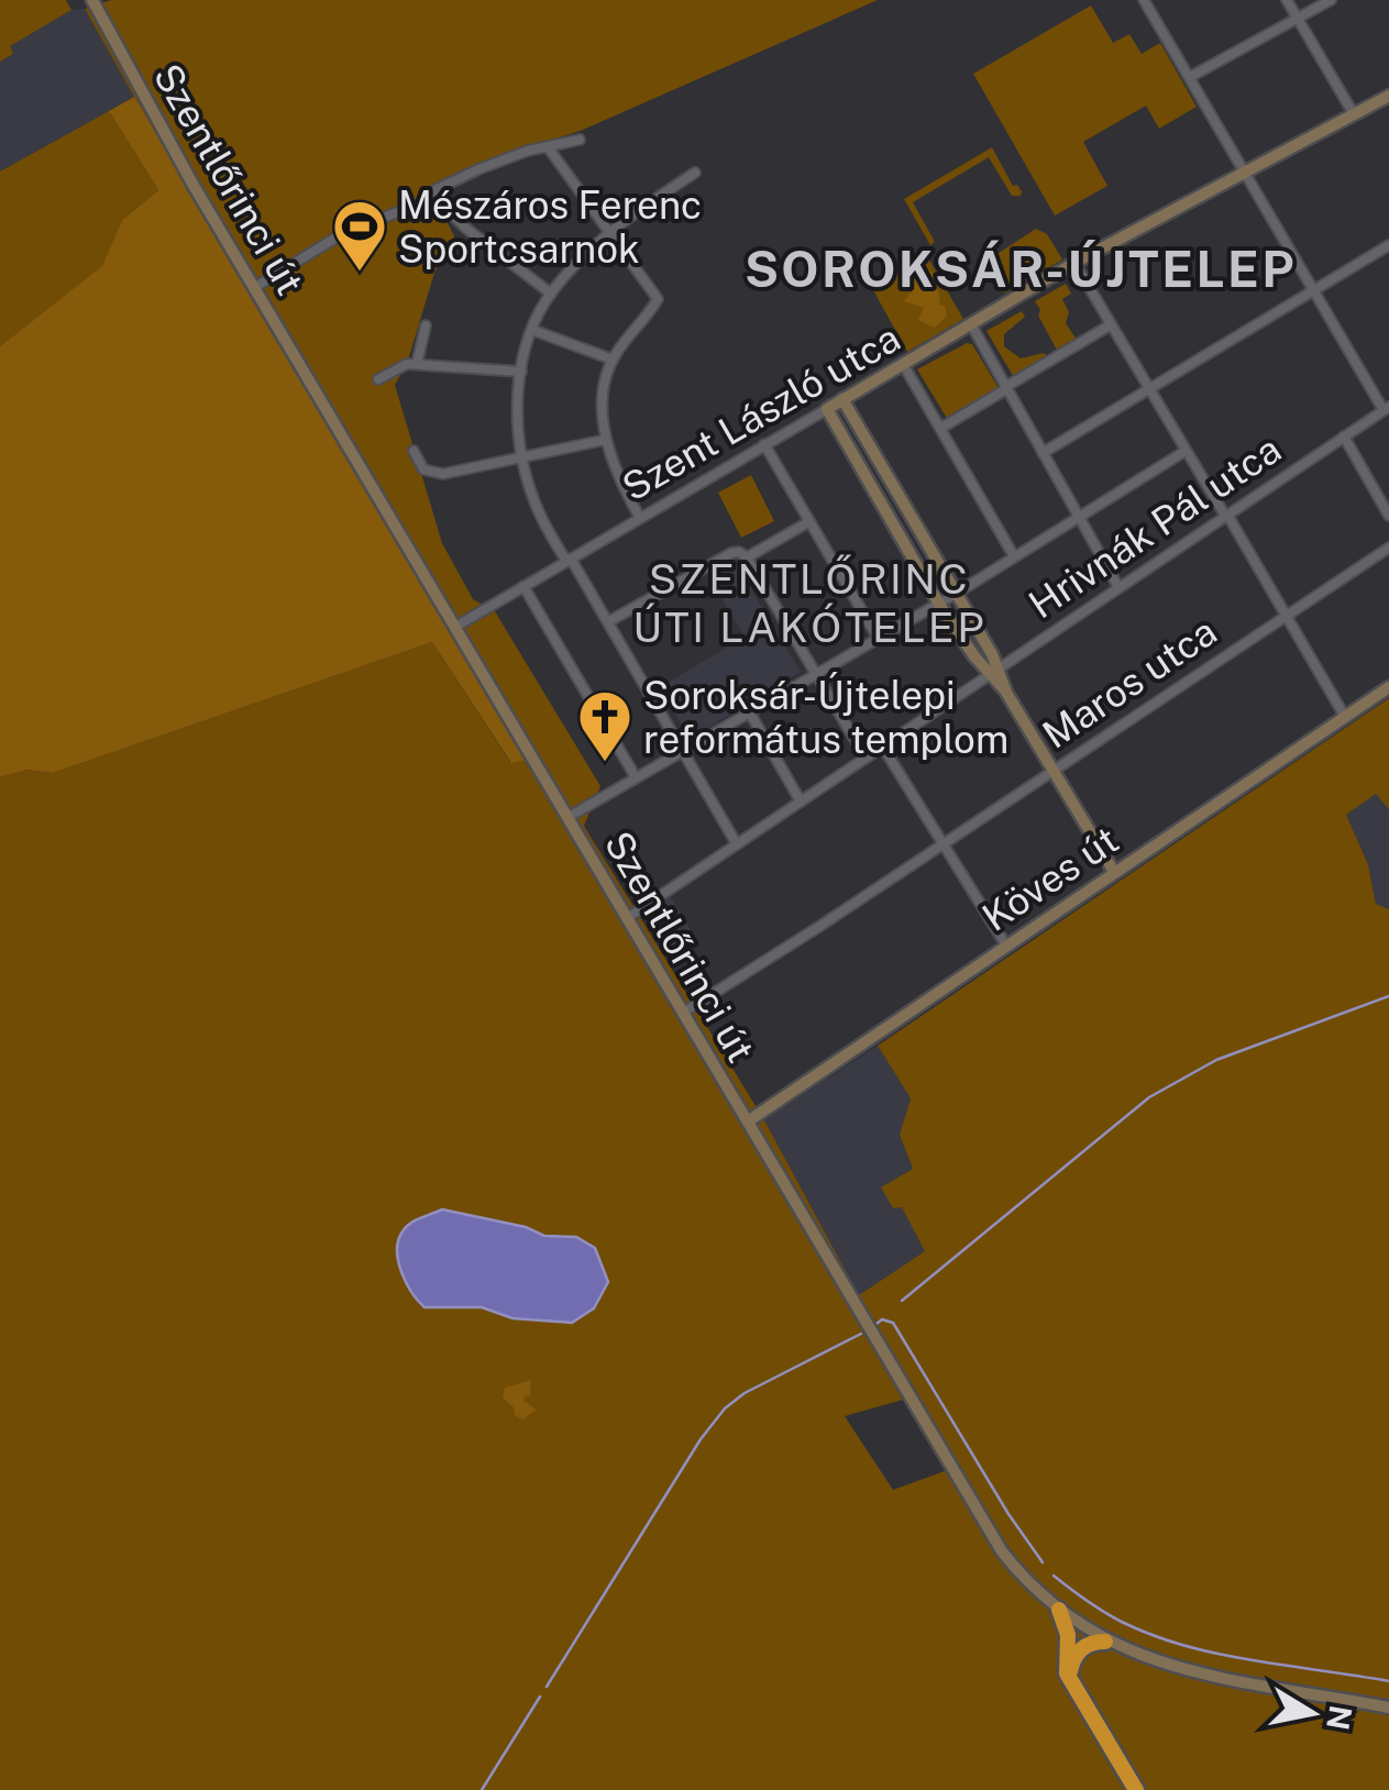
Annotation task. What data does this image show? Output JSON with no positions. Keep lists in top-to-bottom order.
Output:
{
  "streets": {
    "street": [
      "Szentlőrinci út",
      "Szent László utca",
      "Hrivnák Pál utca",
      "Maros utca",
      "Köves út"
    ]
  },
  "crossings": [
    ["Szentlőrinci út", "Szent László utca"],
    ["Szentlőrinci út", "Hrivnák Pál utca"],
    ["Szentlőrinci út", "Maros utca"],
    ["Szentlőrinci út", "Köves út"]
  ],
  "districts": ["SOROKSÁR-ÚJTELEP", "SZENTLŐRINC ÚTI LAKÓTELEP"],
  "places": {
    "sports": ["Mészáros Ferenc Sportcsarnok"],
    "church": ["Soroksár-Újtelepi református templom"]
  },
  "north": "right"
}
